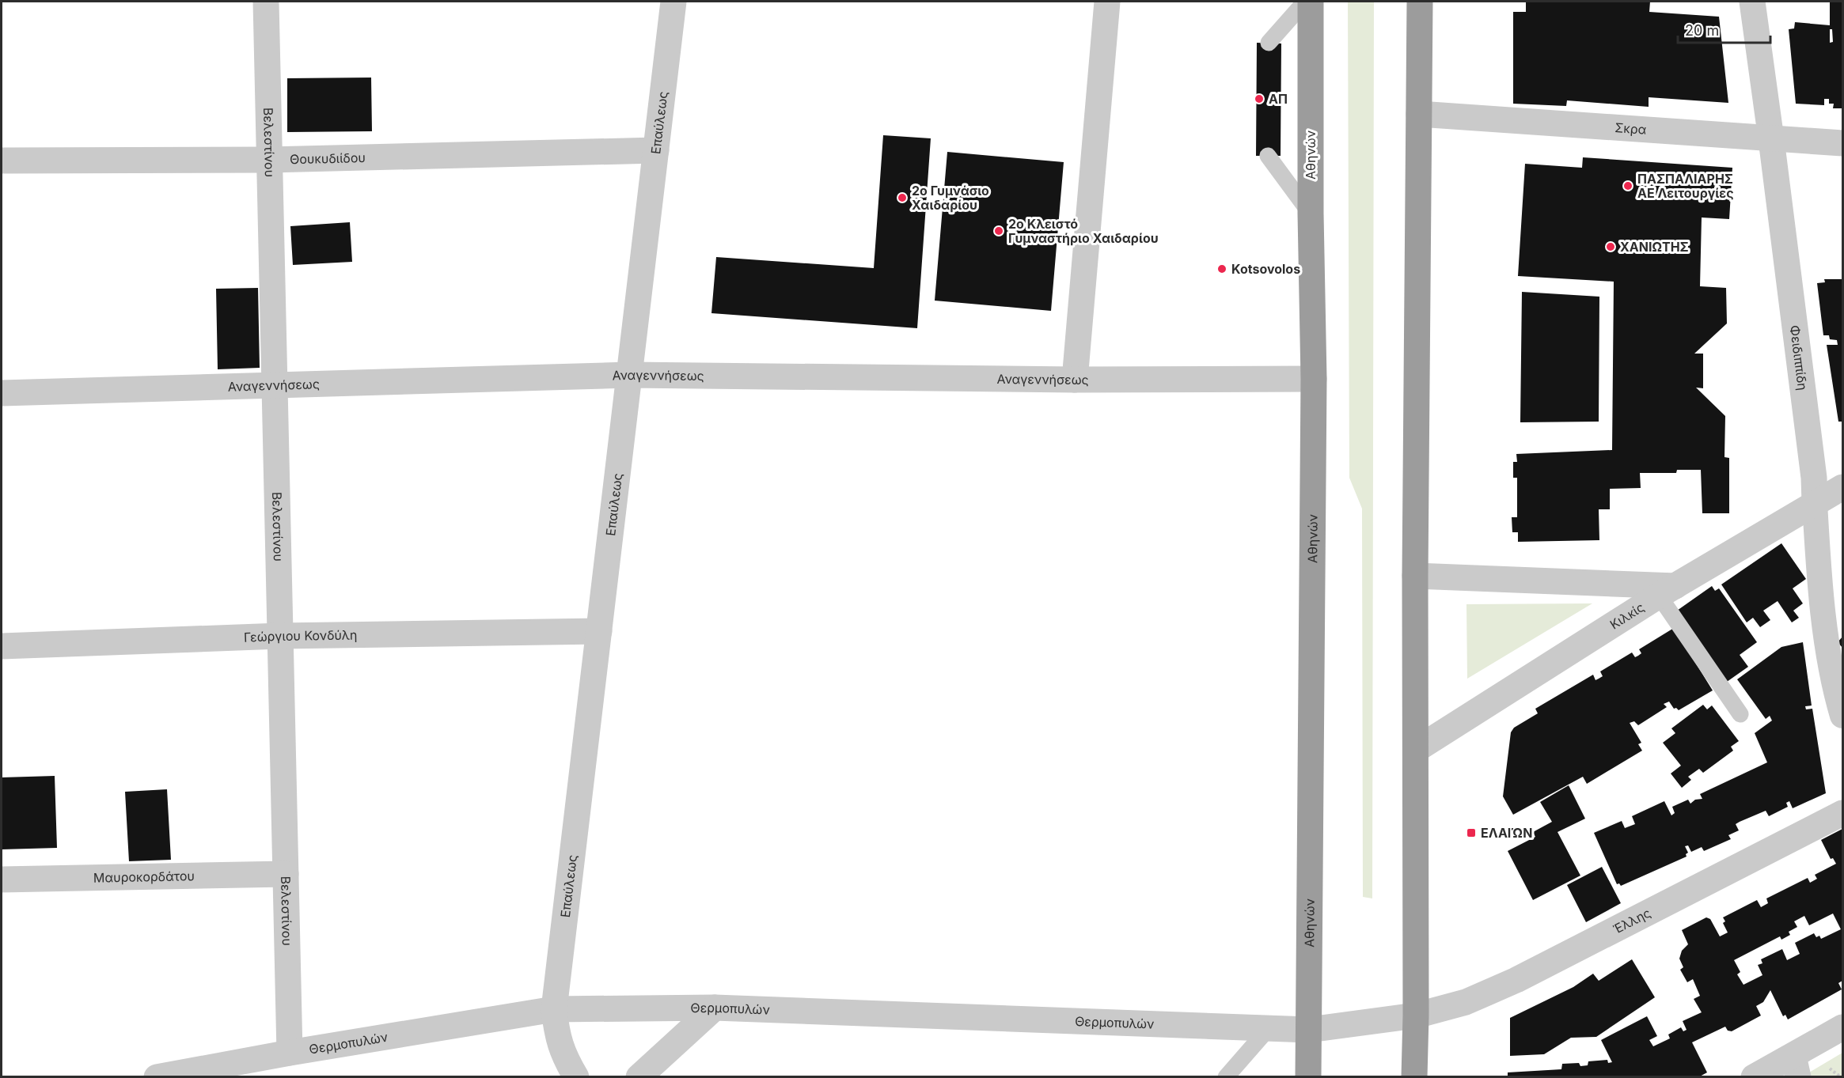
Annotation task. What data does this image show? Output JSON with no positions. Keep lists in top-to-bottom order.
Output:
{
  "streets": {
    "highway": ["Αθηνών"],
    "street": [
      "Επαύλεως",
      "Σκρα",
      "Βελεστίνου",
      "Θουκυδιίδου",
      "Φειδιππίδη",
      "Αναγεννήσεως",
      "Κιλκίς",
      "Γεώργιου Κονδύλη",
      "Μαυροκορδάτου",
      "Έλλης",
      "Θερμοπυλών"
    ]
  },
  "crossings": [
    ["Επαύλεως", "Θουκυδιίδου"],
    ["Επαύλεως", "Αναγεννήσεως"],
    ["Επαύλεως", "Γεώργιου Κονδύλη"],
    ["Επαύλεως", "Θερμοπυλών"],
    ["Σκρα", "Φειδιππίδη"],
    ["Βελεστίνου", "Θουκυδιίδου"],
    ["Βελεστίνου", "Αναγεννήσεως"],
    ["Βελεστίνου", "Γεώργιου Κονδύλη"],
    ["Βελεστίνου", "Μαυροκορδάτου"],
    ["Βελεστίνου", "Θερμοπυλών"],
    ["Αθηνών", "Αναγεννήσεως"],
    ["Αθηνών", "Έλλης"],
    ["Αθηνών", "Θερμοπυλών"],
    ["Φειδιππίδη", "Κιλκίς"],
    ["Έλλης", "Θερμοπυλών"]
  ],
  "places": {
    "other": [
      "ΑΠ",
      "ΠΑΣΠΑΛΙΑΡΗΣ ΑΕ Λειτουργίες",
      "2ο Γυμνάσιο Χαιδαρίου",
      "2ο Κλειστό Γυμναστήριο Χαιδαρίου",
      "ΧΑΝΙΩΤΗΣ",
      "Kotsovolos"
    ],
    "transit": ["ΕΛΑΙΏΝ"]
  },
  "scale_bar": "20 m"
}
